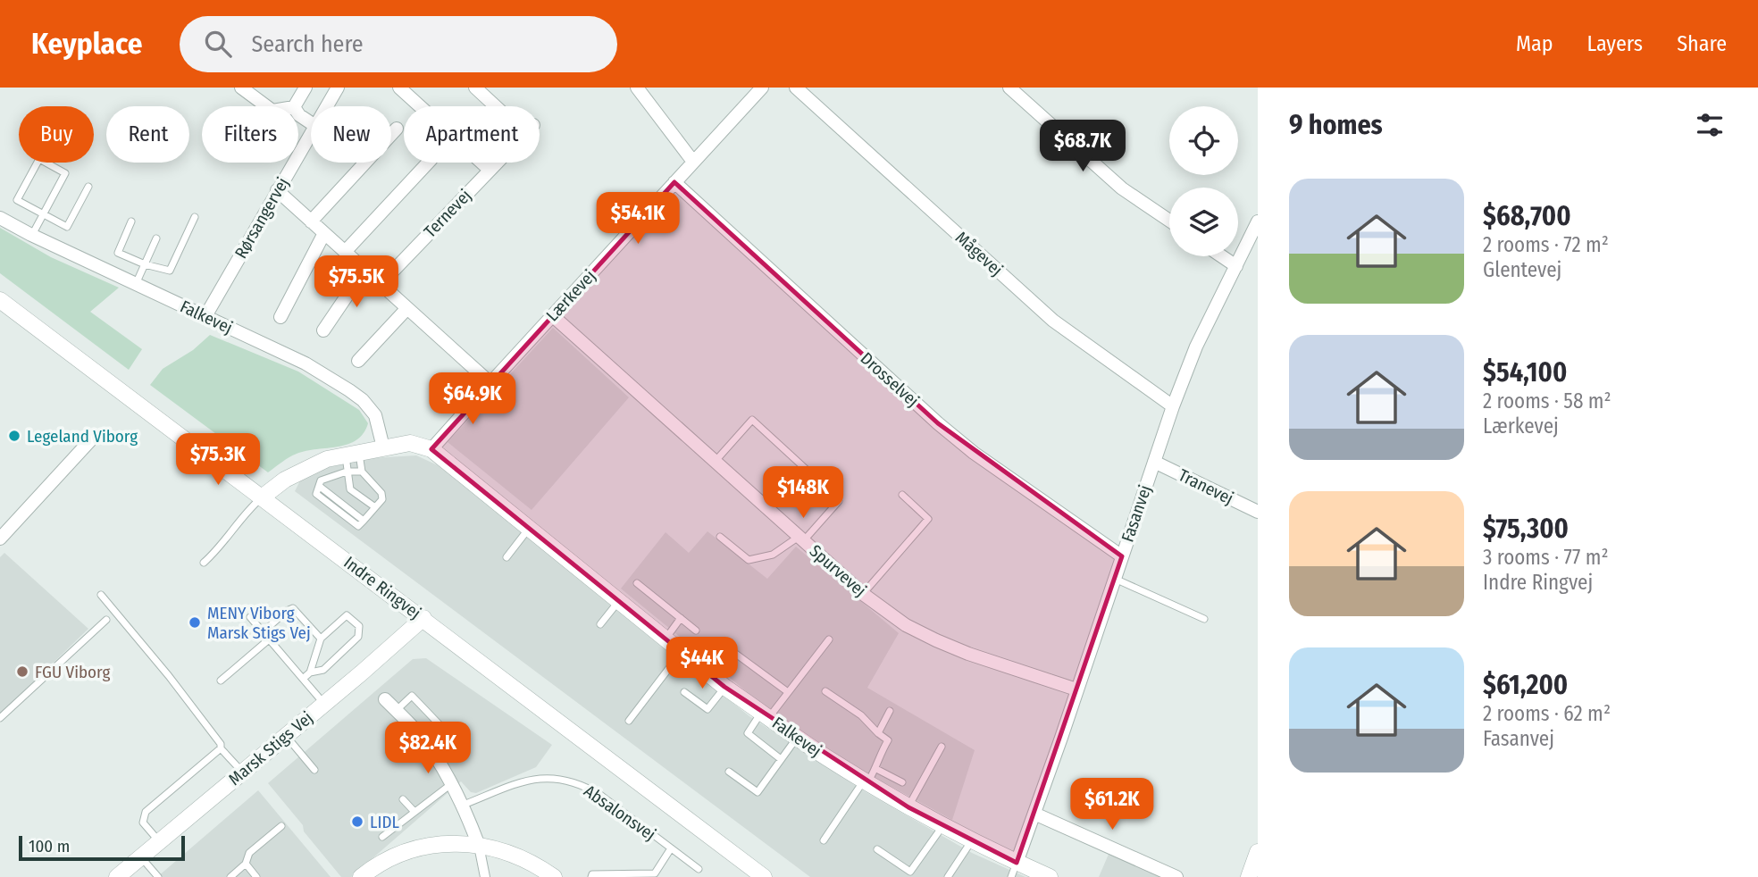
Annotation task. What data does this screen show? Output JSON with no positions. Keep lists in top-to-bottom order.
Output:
{
  "streets": {
    "street": [
      "Ternevej",
      "Rørsangervej",
      "Mågevej",
      "Lærkevej",
      "Falkevej",
      "Drosselvej",
      "Tranevej",
      "Fasanvej",
      "Spurvevej",
      "Indre Ringvej",
      "Marsk Stigs Vej"
    ],
    "lane": ["Absalonsvej"]
  },
  "crossings": [
    ["Rørsangervej", "Falkevej"],
    ["Mågevej", "Fasanvej"],
    ["Lærkevej", "Falkevej"],
    ["Lærkevej", "Drosselvej"],
    ["Lærkevej", "Spurvevej"],
    ["Falkevej", "Fasanvej"],
    ["Drosselvej", "Fasanvej"],
    ["Tranevej", "Fasanvej"],
    ["Fasanvej", "Spurvevej"],
    ["Indre Ringvej", "Marsk Stigs Vej"]
  ],
  "places": [
    "Legeland Viborg",
    "MENY Viborg Marsk Stigs Vej",
    "FGU Viborg",
    "LIDL"
  ],
  "scale_bar": "100 m",
  "page": {
    "header": "Keyplace",
    "search": "Search here",
    "nav": ["Map", "Layers", "Share"],
    "heading": "9 homes",
    "chip": [
      "Buy",
      "Rent",
      "Filters",
      "New",
      "Apartment"
    ],
    "price": [
      "$68.7K",
      "$54.1K",
      "$75.5K",
      "$64.9K",
      "$75.3K",
      "$148K",
      "$44K",
      "$82.4K",
      "$61.2K"
    ],
    "list": [
      {
        "name": "$68,700",
        "note": "2 rooms · 72 m² · Glentevej"
      },
      {
        "name": "$54,100",
        "note": "2 rooms · 58 m² · Lærkevej"
      },
      {
        "name": "$75,300",
        "note": "3 rooms · 77 m² · Indre Ringvej"
      },
      {
        "name": "$61,200",
        "note": "2 rooms · 62 m² · Fasanvej"
      }
    ],
    "scale": "100 m"
  }
}
